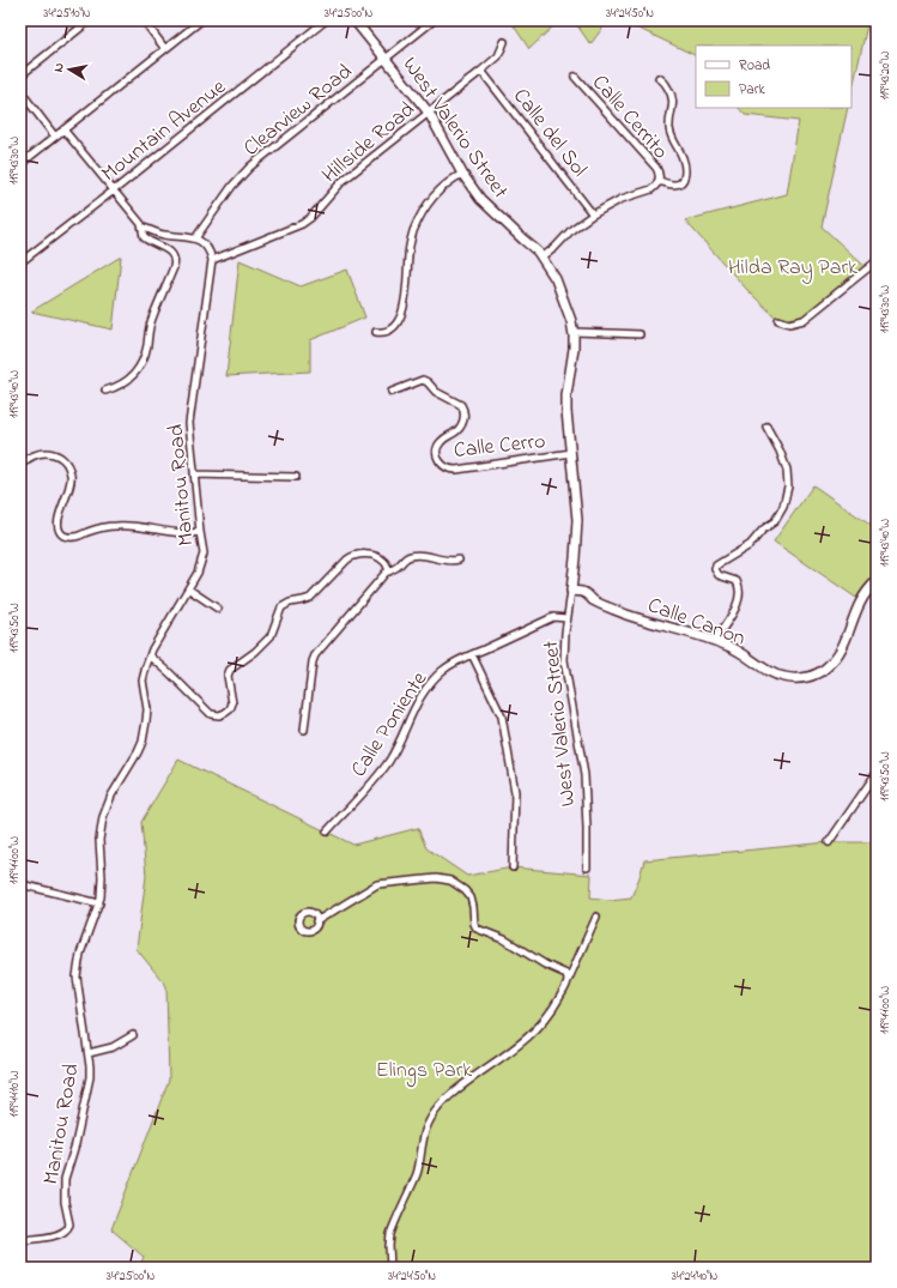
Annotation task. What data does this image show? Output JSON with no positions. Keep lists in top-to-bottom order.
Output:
{
  "streets": {
    "street": [
      "Clearview Road",
      "Calle Cerrito",
      "West Valerio Street",
      "Mountain Avenue",
      "Calle del Sol",
      "Hillside Road",
      "Calle Cerro",
      "Manitou Road",
      "Calle Canon",
      "Calle Poniente"
    ]
  },
  "crossings": [
    ["Clearview Road", "West Valerio Street"],
    ["Calle Cerrito", "West Valerio Street"],
    ["Calle Cerrito", "Calle del Sol"],
    ["West Valerio Street", "Hillside Road"],
    ["West Valerio Street", "Calle Cerro"],
    ["West Valerio Street", "Calle Canon"],
    ["West Valerio Street", "Calle Poniente"],
    ["Calle del Sol", "Hillside Road"],
    ["Hillside Road", "Manitou Road"]
  ],
  "parks": ["Hilda Ray Park", "Elings Park"],
  "legend": ["Road", "Park"],
  "north": "left",
  "coordinates": [
    "34°25'10\"N",
    "34°25'00\"N",
    "34°24'50\"N",
    "119°43'20\"W",
    "119°43'30\"W",
    "119°43'40\"W",
    "119°43'50\"W",
    "119°44'00\"W",
    "119°44'10\"W",
    "34°24'40\"N"
  ]
}
